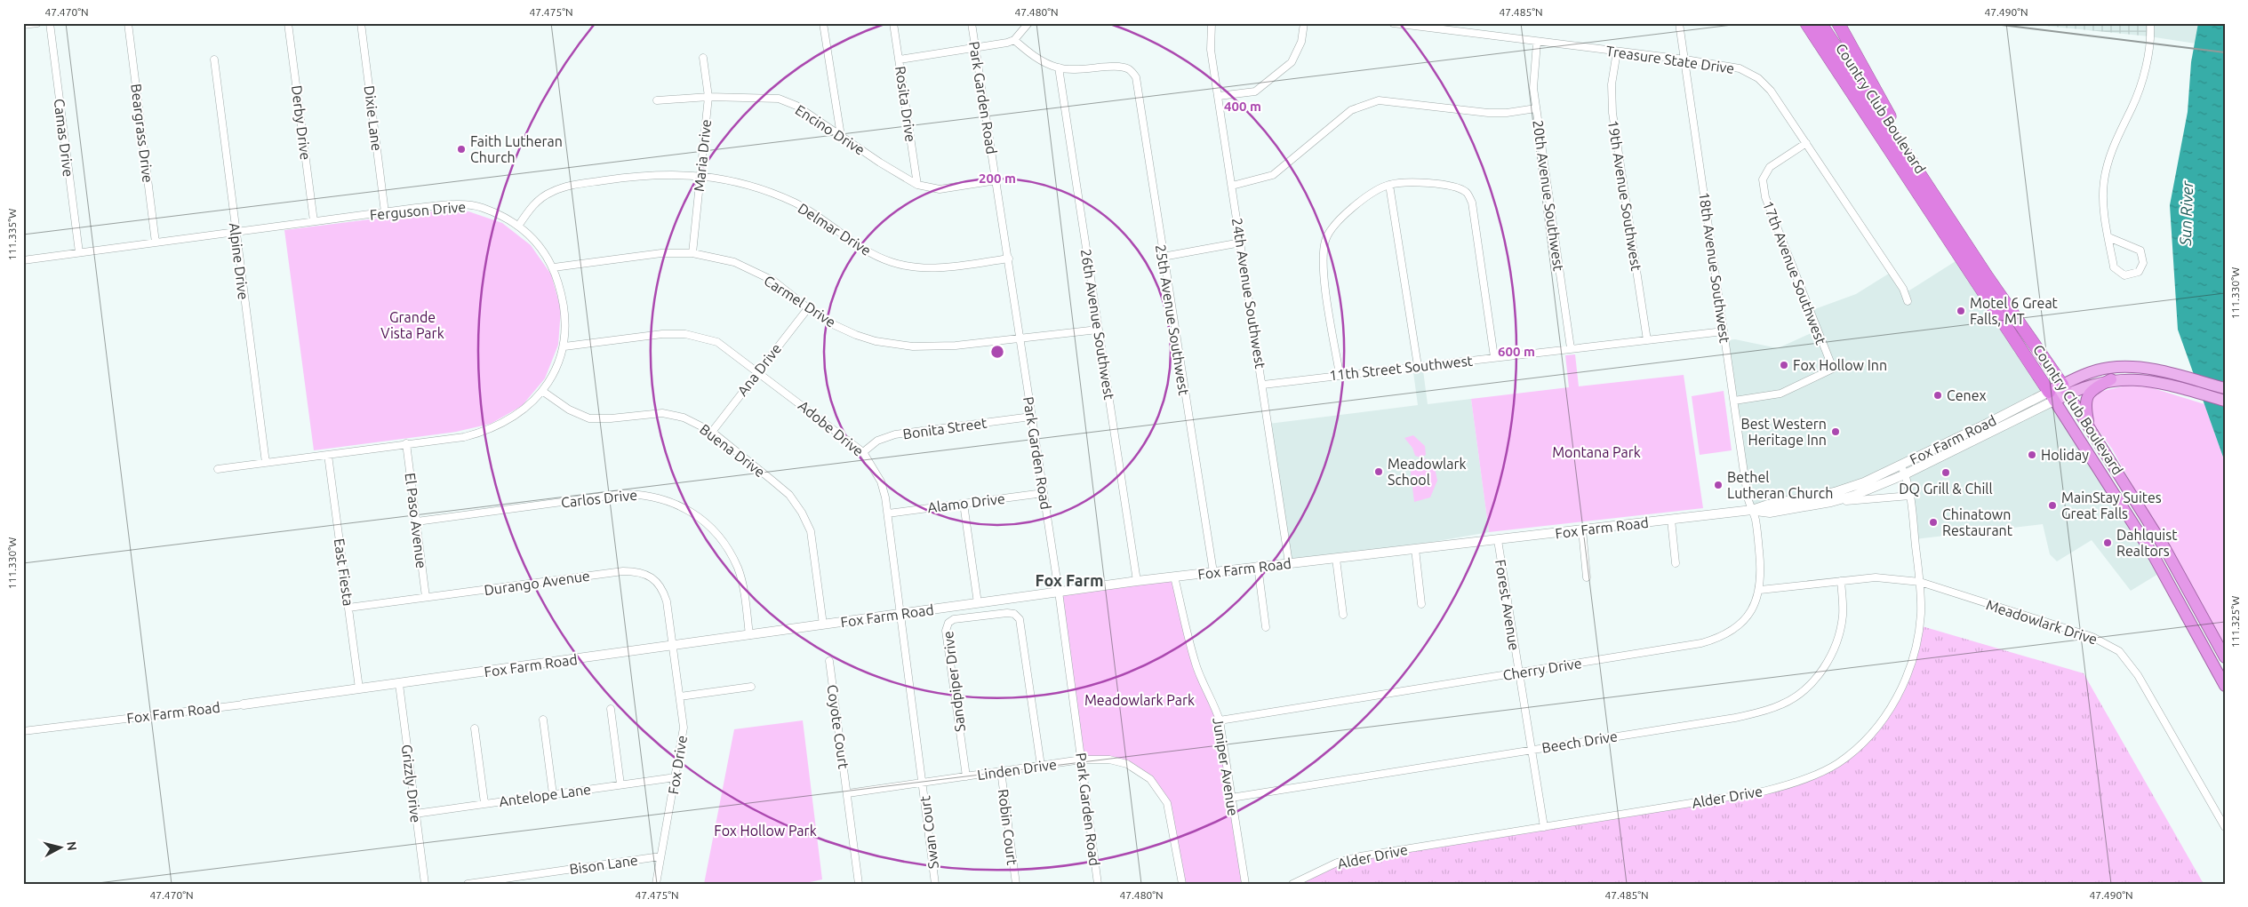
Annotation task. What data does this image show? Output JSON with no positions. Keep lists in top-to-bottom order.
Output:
{
  "streets": {
    "highway": ["Country Club Boulevard"],
    "street": [
      "Treasure State Drive",
      "Park Garden Road",
      "Rosita Drive",
      "Dixie Lane",
      "Derby Drive",
      "Encino Drive",
      "Beargrass Drive",
      "Camas Drive",
      "Maria Drive",
      "20th Avenue Southwest",
      "19th Avenue Southwest",
      "Ferguson Drive",
      "Delmar Drive",
      "Alpine Drive",
      "18th Avenue Southwest",
      "17th Avenue Southwest",
      "24th Avenue Southwest",
      "Carmel Drive",
      "25th Avenue Southwest",
      "26th Avenue Southwest",
      "11th Street Southwest",
      "Ana Drive",
      "Adobe Drive",
      "Bonita Street",
      "Fox Farm Road",
      "Buena Drive",
      "Carlos Drive",
      "Alamo Drive",
      "El Paso Avenue",
      "East Fiesta",
      "Durango Avenue",
      "Forest Avenue",
      "Meadowlark Drive",
      "Cherry Drive",
      "Sandpiper Drive",
      "Coyote Court",
      "Beech Drive",
      "Fox Drive",
      "Juniper Avenue",
      "Linden Drive",
      "Grizzly Drive",
      "Antelope Lane",
      "Alder Drive",
      "Robin Court",
      "Swan Court",
      "Bison Lane"
    ]
  },
  "crossings": [
    ["Treasure State Drive", "20th Avenue Southwest"],
    ["Treasure State Drive", "19th Avenue Southwest"],
    ["Treasure State Drive", "18th Avenue Southwest"],
    ["Treasure State Drive", "17th Avenue Southwest"],
    ["Park Garden Road", "Encino Drive"],
    ["Park Garden Road", "Delmar Drive"],
    ["Park Garden Road", "Carmel Drive"],
    ["Park Garden Road", "Bonita Street"],
    ["Park Garden Road", "Fox Farm Road"],
    ["Park Garden Road", "Alamo Drive"],
    ["Park Garden Road", "Linden Drive"],
    ["Rosita Drive", "Encino Drive"],
    ["Country Club Boulevard", "Fox Farm Road"],
    ["Dixie Lane", "Ferguson Drive"],
    ["Derby Drive", "Ferguson Drive"],
    ["Encino Drive", "Maria Drive"],
    ["Beargrass Drive", "Ferguson Drive"],
    ["Camas Drive", "Ferguson Drive"],
    ["Maria Drive", "Delmar Drive"],
    ["Maria Drive", "Carmel Drive"],
    ["20th Avenue Southwest", "11th Street Southwest"],
    ["19th Avenue Southwest", "11th Street Southwest"],
    ["Ferguson Drive", "Delmar Drive"],
    ["Ferguson Drive", "Alpine Drive"],
    ["Ferguson Drive", "Carmel Drive"],
    ["Ferguson Drive", "Adobe Drive"],
    ["Ferguson Drive", "Buena Drive"],
    ["Ferguson Drive", "El Paso Avenue"],
    ["Ferguson Drive", "East Fiesta"],
    ["18th Avenue Southwest", "17th Avenue Southwest"],
    ["18th Avenue Southwest", "11th Street Southwest"],
    ["18th Avenue Southwest", "Fox Farm Road"],
    ["18th Avenue Southwest", "Cherry Drive"],
    ["24th Avenue Southwest", "11th Street Southwest"],
    ["24th Avenue Southwest", "Fox Farm Road"],
    ["Carmel Drive", "26th Avenue Southwest"],
    ["Carmel Drive", "Ana Drive"],
    ["25th Avenue Southwest", "26th Avenue Southwest"],
    ["25th Avenue Southwest", "Fox Farm Road"],
    ["26th Avenue Southwest", "Fox Farm Road"],
    ["Ana Drive", "Adobe Drive"],
    ["Ana Drive", "Buena Drive"],
    ["Adobe Drive", "Bonita Street"],
    ["Adobe Drive", "Fox Farm Road"],
    ["Adobe Drive", "Alamo Drive"],
    ["Adobe Drive", "Linden Drive"],
    ["Adobe Drive", "Swan Court"],
    ["Fox Farm Road", "Buena Drive"],
    ["Fox Farm Road", "Carlos Drive"],
    ["Fox Farm Road", "East Fiesta"],
    ["Fox Farm Road", "Durango Avenue"],
    ["Fox Farm Road", "Forest Avenue"],
    ["Fox Farm Road", "Cherry Drive"],
    ["Fox Farm Road", "Fox Drive"],
    ["Fox Farm Road", "Juniper Avenue"],
    ["Fox Farm Road", "Grizzly Drive"],
    ["Fox Farm Road", "Alder Drive"],
    ["Carlos Drive", "El Paso Avenue"],
    ["El Paso Avenue", "Durango Avenue"],
    ["East Fiesta", "Durango Avenue"],
    ["Durango Avenue", "Fox Drive"],
    ["Forest Avenue", "Cherry Drive"],
    ["Forest Avenue", "Beech Drive"],
    ["Forest Avenue", "Alder Drive"],
    ["Meadowlark Drive", "Cherry Drive"],
    ["Meadowlark Drive", "Beech Drive"],
    ["Meadowlark Drive", "Alder Drive"],
    ["Cherry Drive", "Juniper Avenue"],
    ["Sandpiper Drive", "Linden Drive"],
    ["Coyote Court", "Linden Drive"],
    ["Beech Drive", "Juniper Avenue"],
    ["Fox Drive", "Antelope Lane"],
    ["Fox Drive", "Bison Lane"],
    ["Linden Drive", "Robin Court"],
    ["Linden Drive", "Swan Court"],
    ["Grizzly Drive", "Antelope Lane"]
  ],
  "districts": ["Fox Farm"],
  "water": ["Sun River"],
  "parks": [
    "Grande Vista Park",
    "Montana Park",
    "Meadowlark Park",
    "Fox Hollow Park"
  ],
  "places": [
    "Faith Lutheran Church",
    "Motel 6 Great Falls, MT",
    "Fox Hollow Inn",
    "Cenex",
    "Best Western Heritage Inn",
    "Holiday",
    "Meadowlark School",
    "DQ Grill & Chill",
    "Bethel Lutheran Church",
    "MainStay Suites Great Falls",
    "Chinatown Restaurant",
    "Dahlquist Realtors"
  ],
  "north": "right",
  "coordinates": [
    "47.470°N",
    "47.475°N",
    "47.480°N",
    "47.485°N",
    "47.490°N",
    "111.335°W",
    "111.330°W",
    "111.325°W"
  ],
  "rings": ["400 m", "200 m", "600 m"]
}
